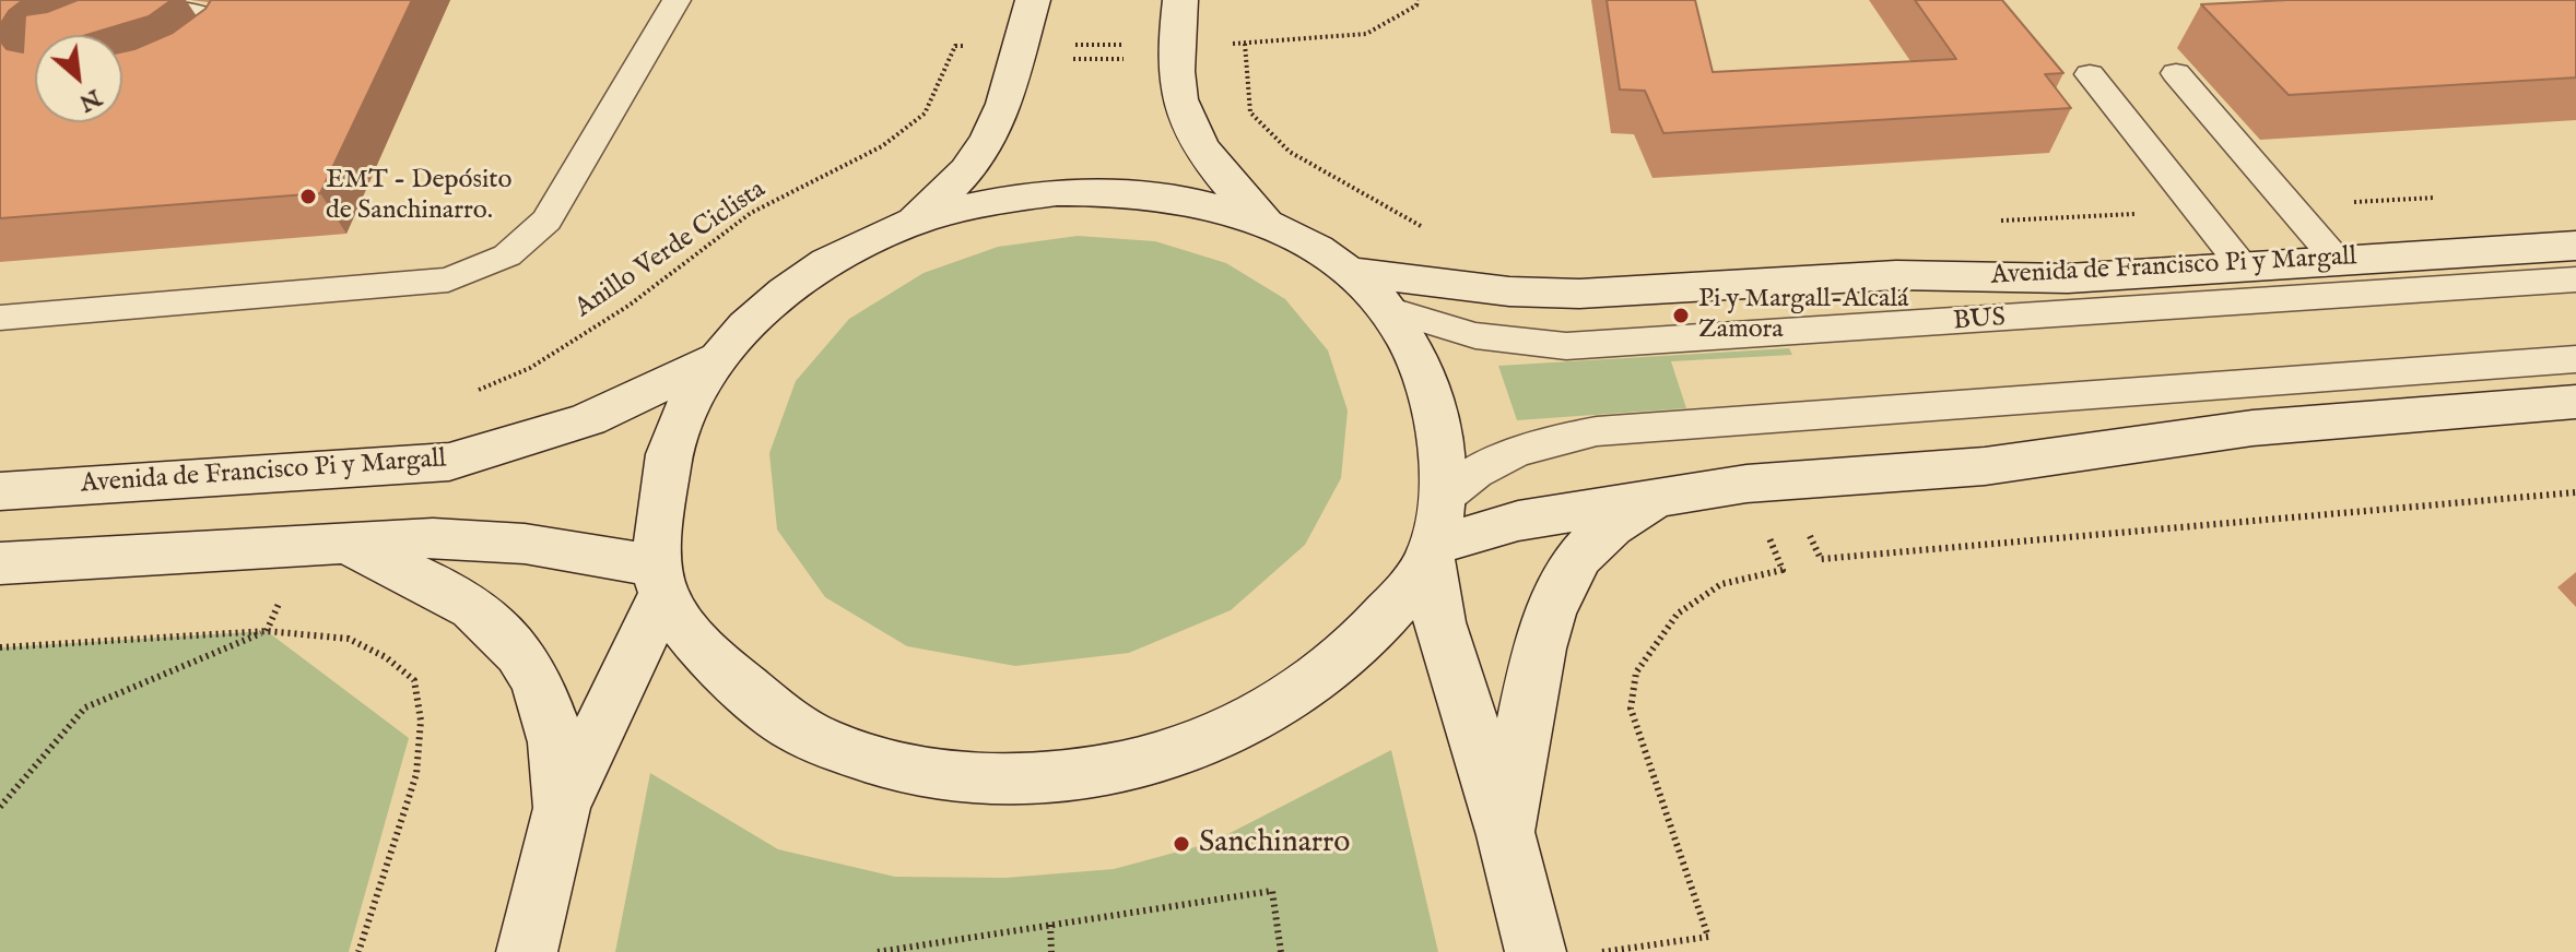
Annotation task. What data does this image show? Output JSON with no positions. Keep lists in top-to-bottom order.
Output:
{
  "streets": {
    "street": ["Avenida de Francisco Pi y Margall"],
    "lane": ["BUS"],
    "path": ["Anillo Verde Ciclista"]
  },
  "places": ["EMT - Depósito de Sanchinarro.", "Pi y Margall-Alcalá Zamora", "Sanchinarro"],
  "north": "bottom right"
}
